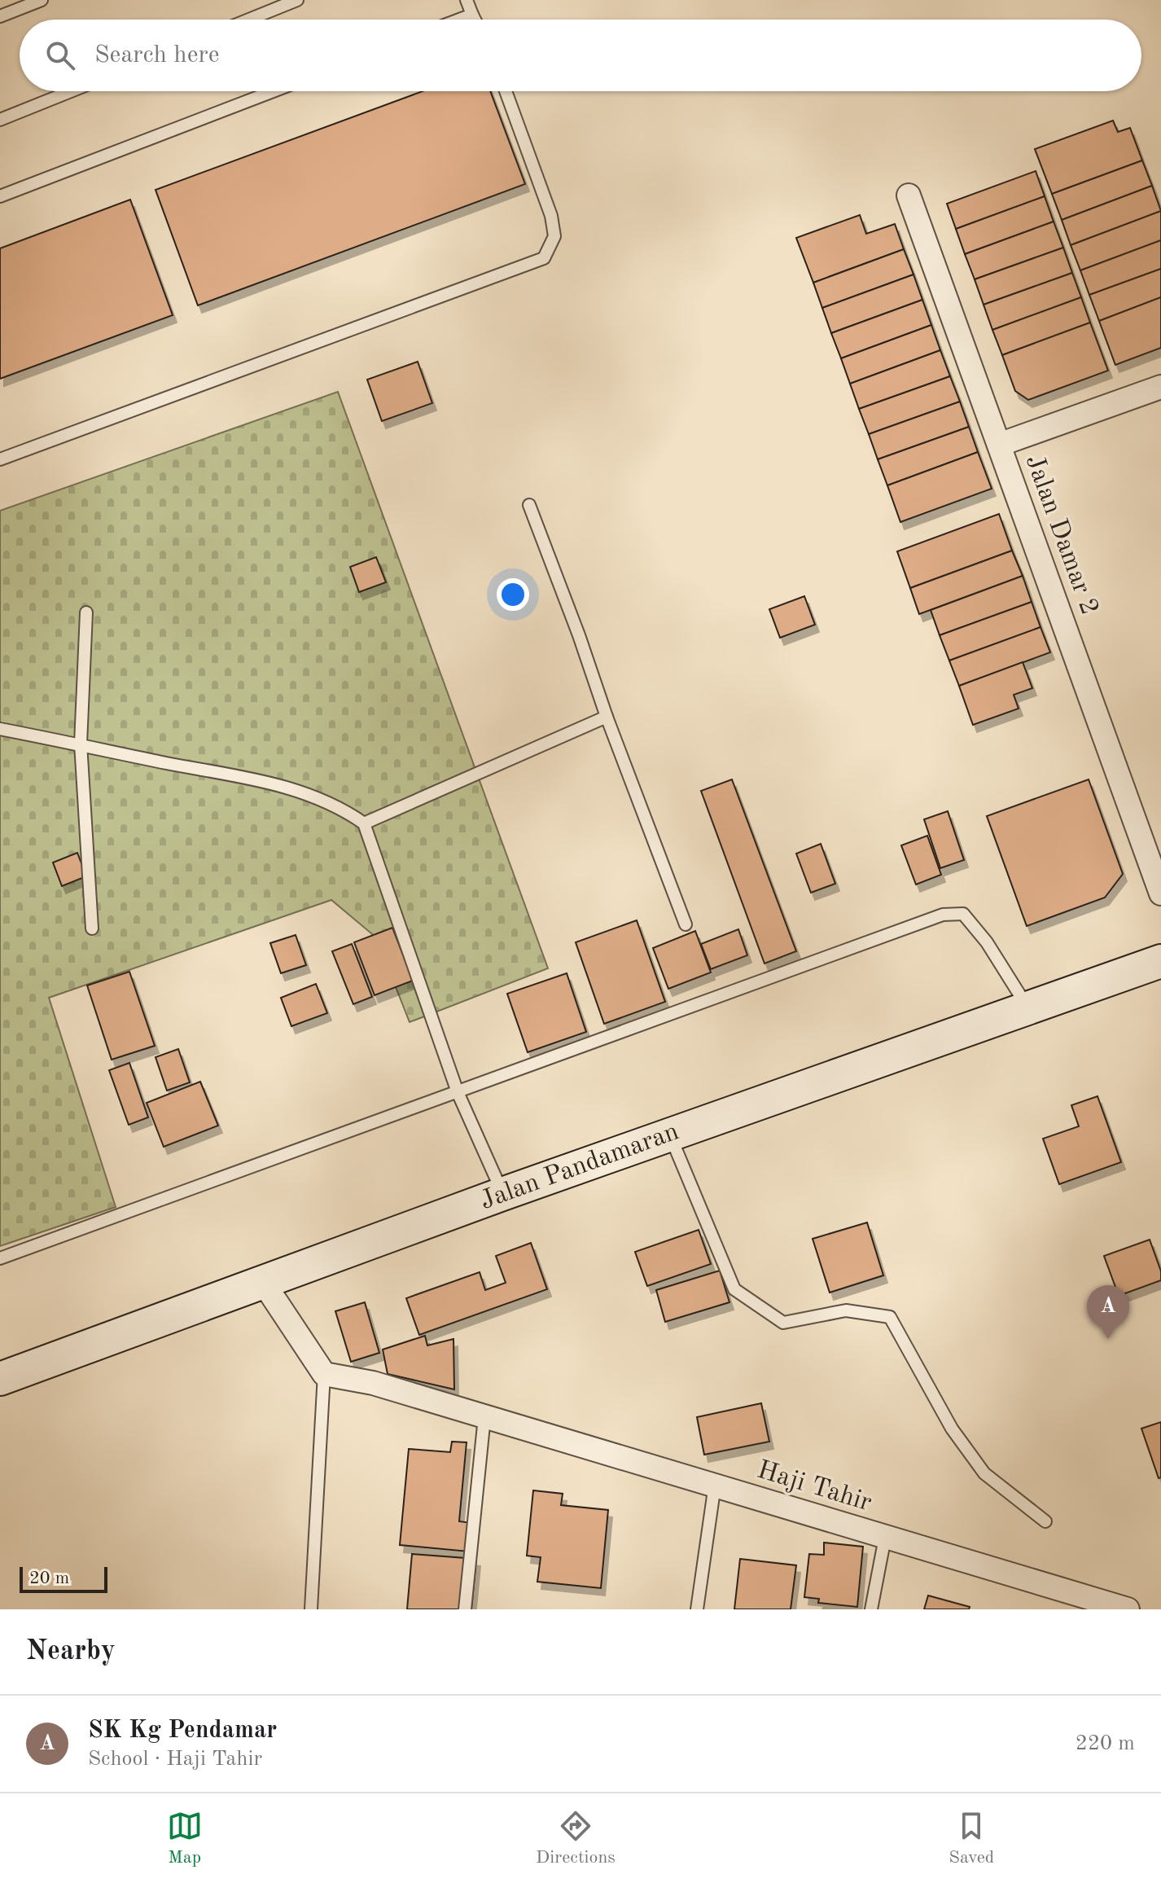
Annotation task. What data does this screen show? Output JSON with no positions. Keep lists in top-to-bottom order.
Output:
{
  "streets": {
    "main road": ["Jalan Pandamaran"],
    "street": ["Jalan Damar 2", "Haji Tahir"]
  },
  "scale_bar": "20 m",
  "page": {
    "search": "Search here",
    "pins": "A",
    "scale": "20 m",
    "heading": "Nearby",
    "list": [
      {
        "mark": "A",
        "name": "SK Kg Pendamar",
        "note": "School · Haji Tahir",
        "value": "220 m"
      }
    ],
    "nav": ["Map", "Directions", "Saved"]
  }
}
